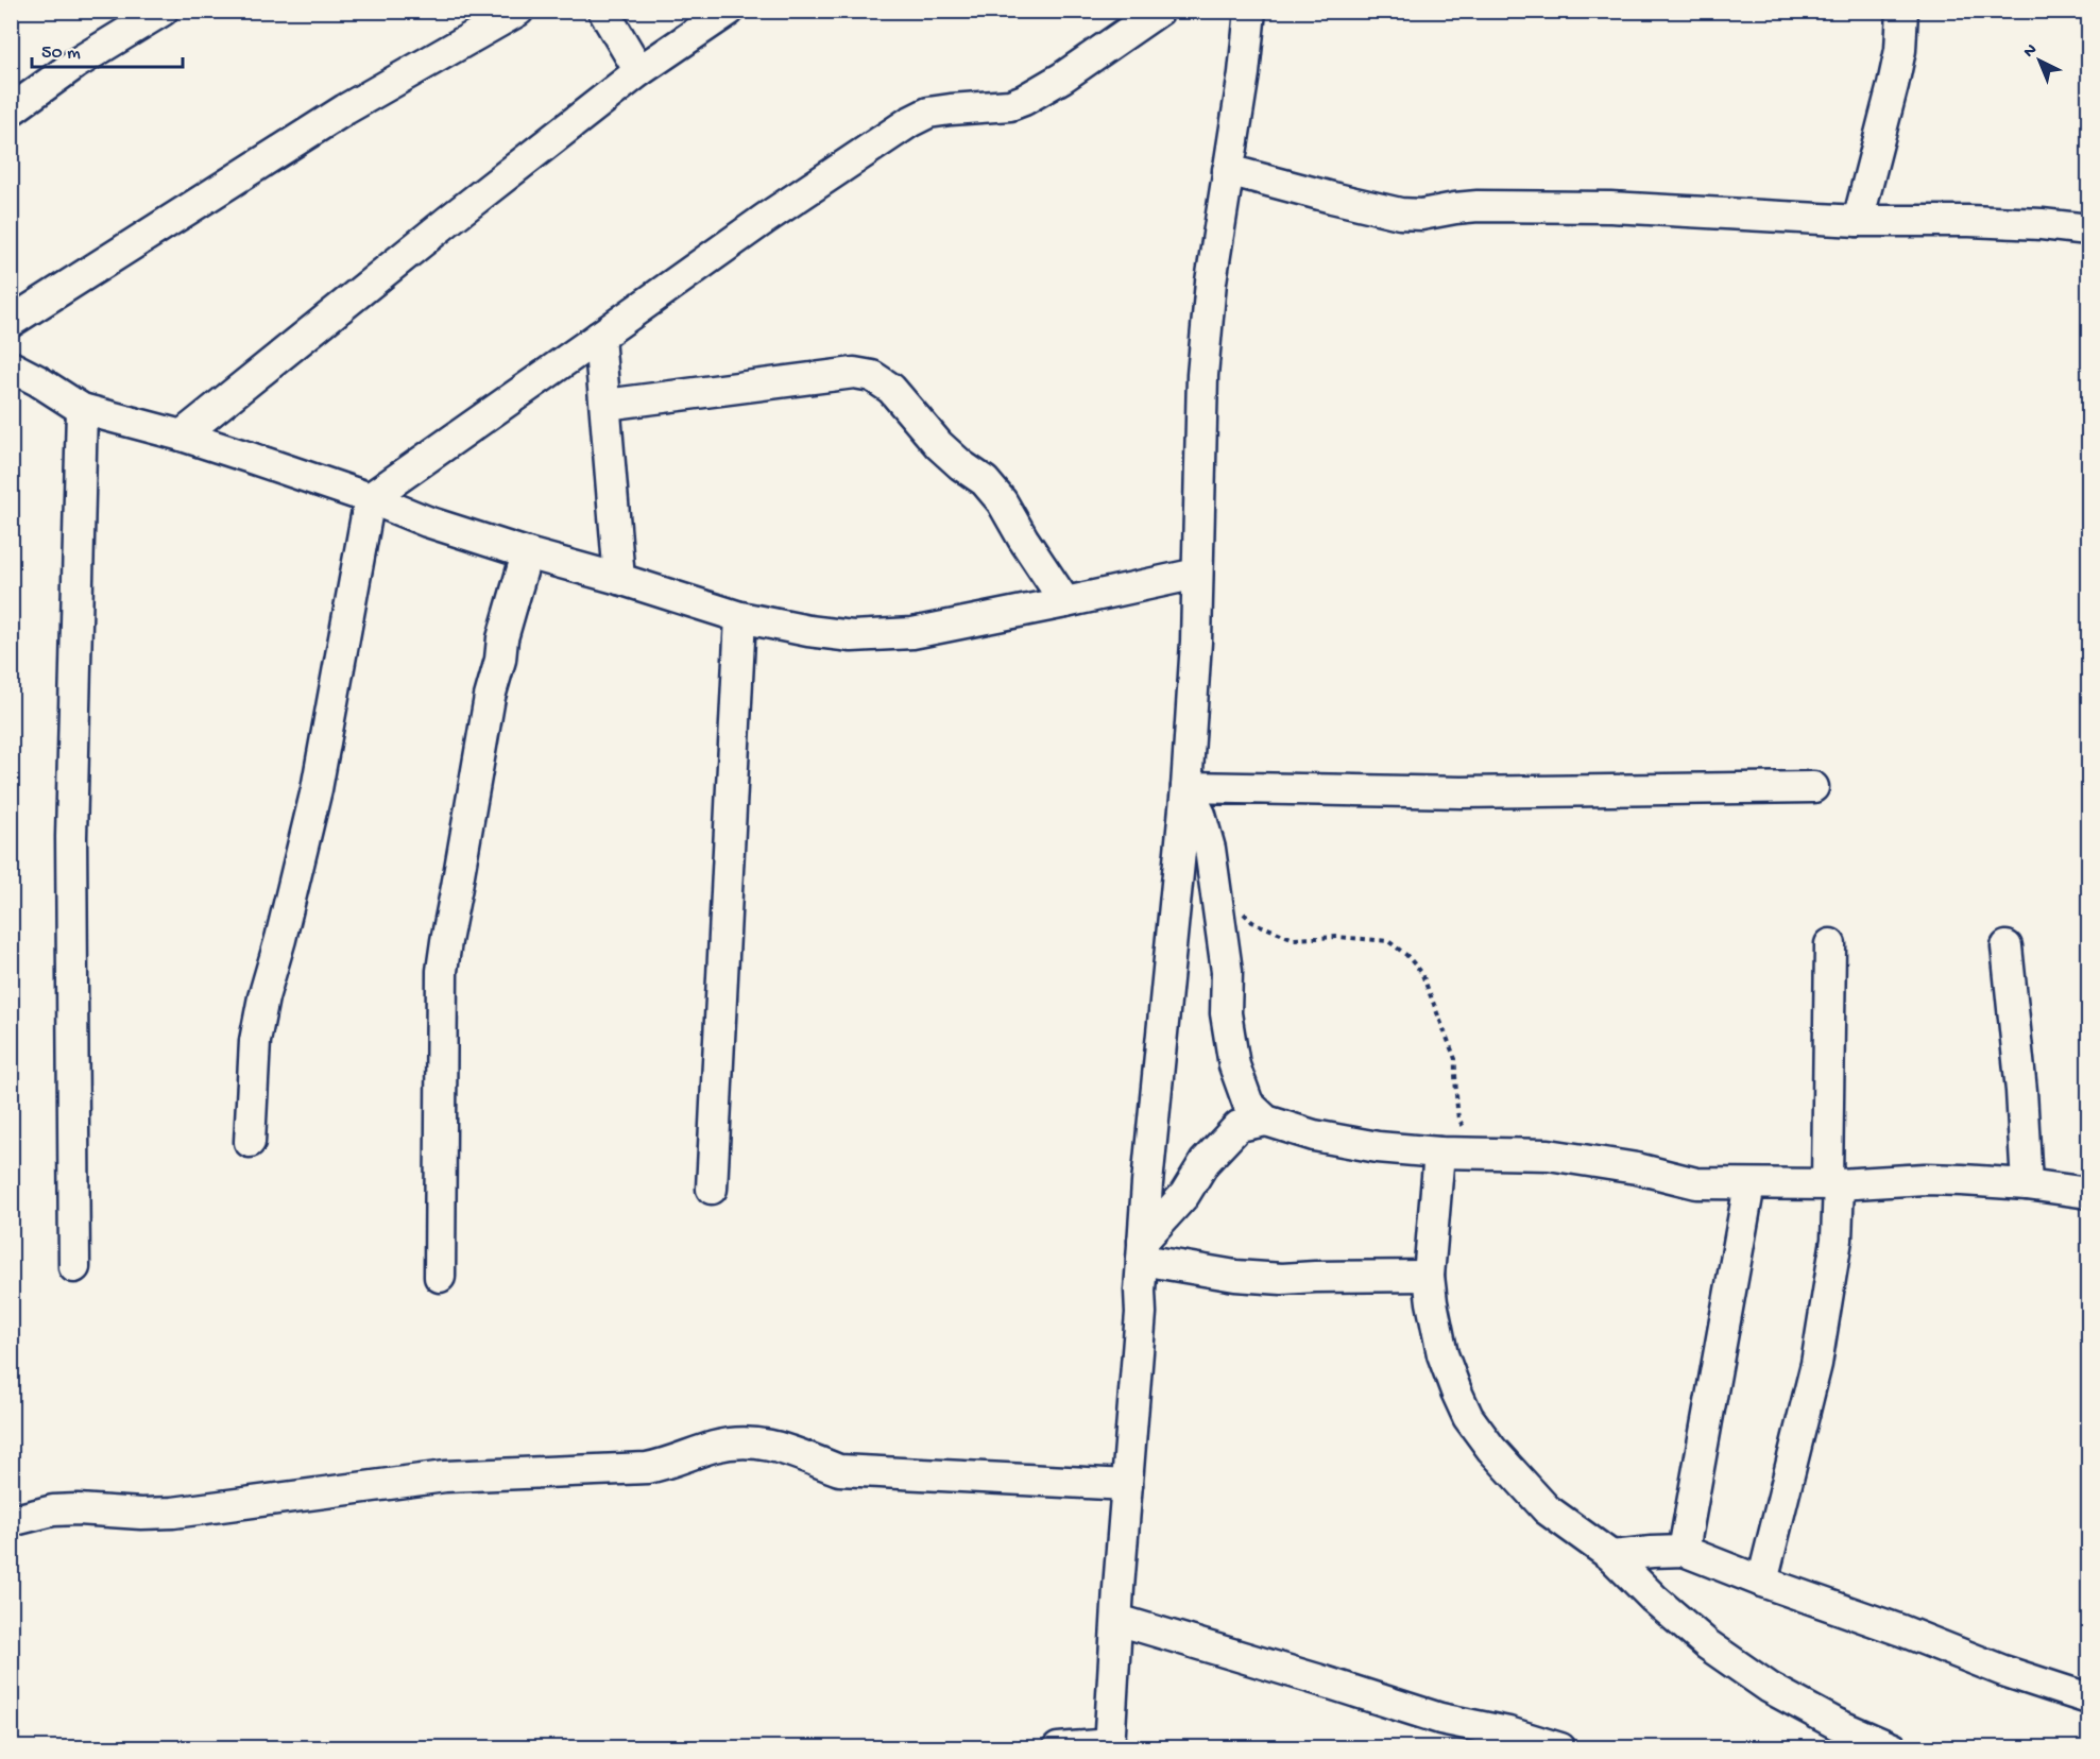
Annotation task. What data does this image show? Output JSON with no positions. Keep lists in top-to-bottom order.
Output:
{
  "scale_bar": "50 m",
  "north": "top left"
}
